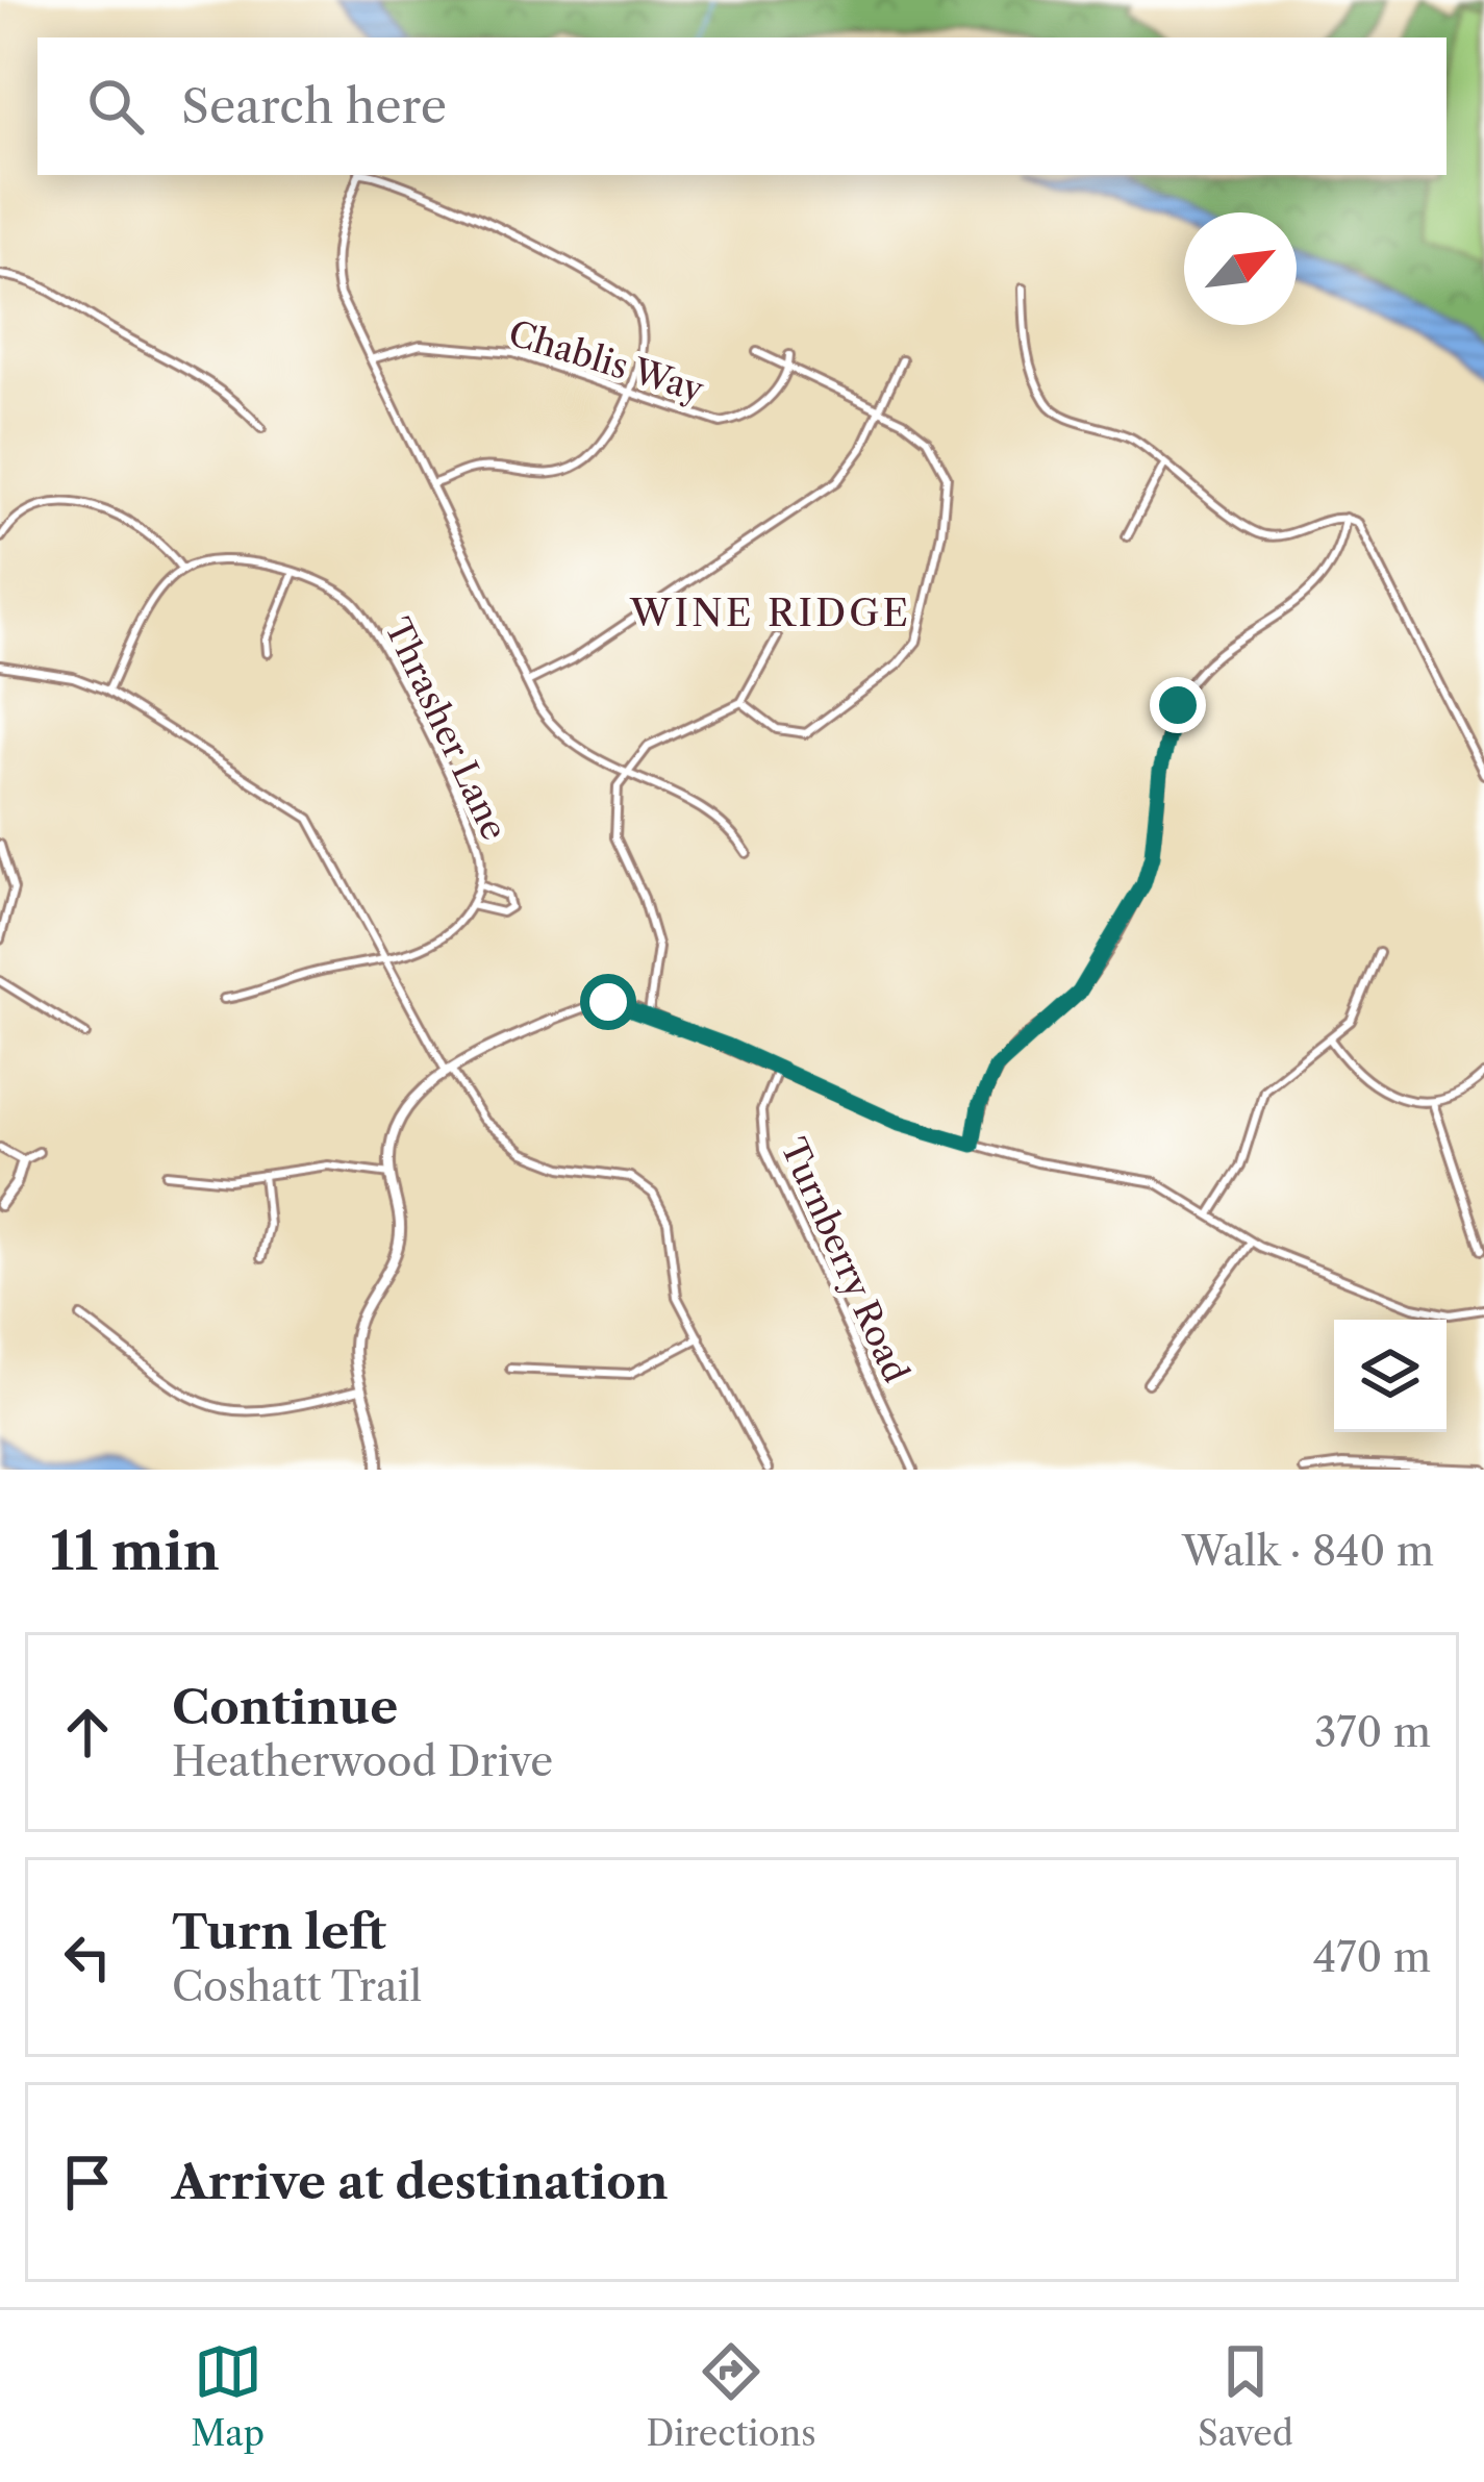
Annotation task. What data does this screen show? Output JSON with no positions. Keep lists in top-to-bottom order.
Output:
{
  "streets": {
    "street": ["Chablis Way", "Thrasher Lane", "Turnberry Road"]
  },
  "districts": ["WINE RIDGE"],
  "north": "top right",
  "page": {
    "search": "Search here",
    "heading": ["11 min", "Walk · 840 m"],
    "list": [
      ["Continue", "Heatherwood Drive", "370 m"],
      ["Turn left", "Coshatt Trail", "470 m"],
      "Arrive at destination"
    ],
    "nav": ["Map", "Directions", "Saved"]
  }
}
